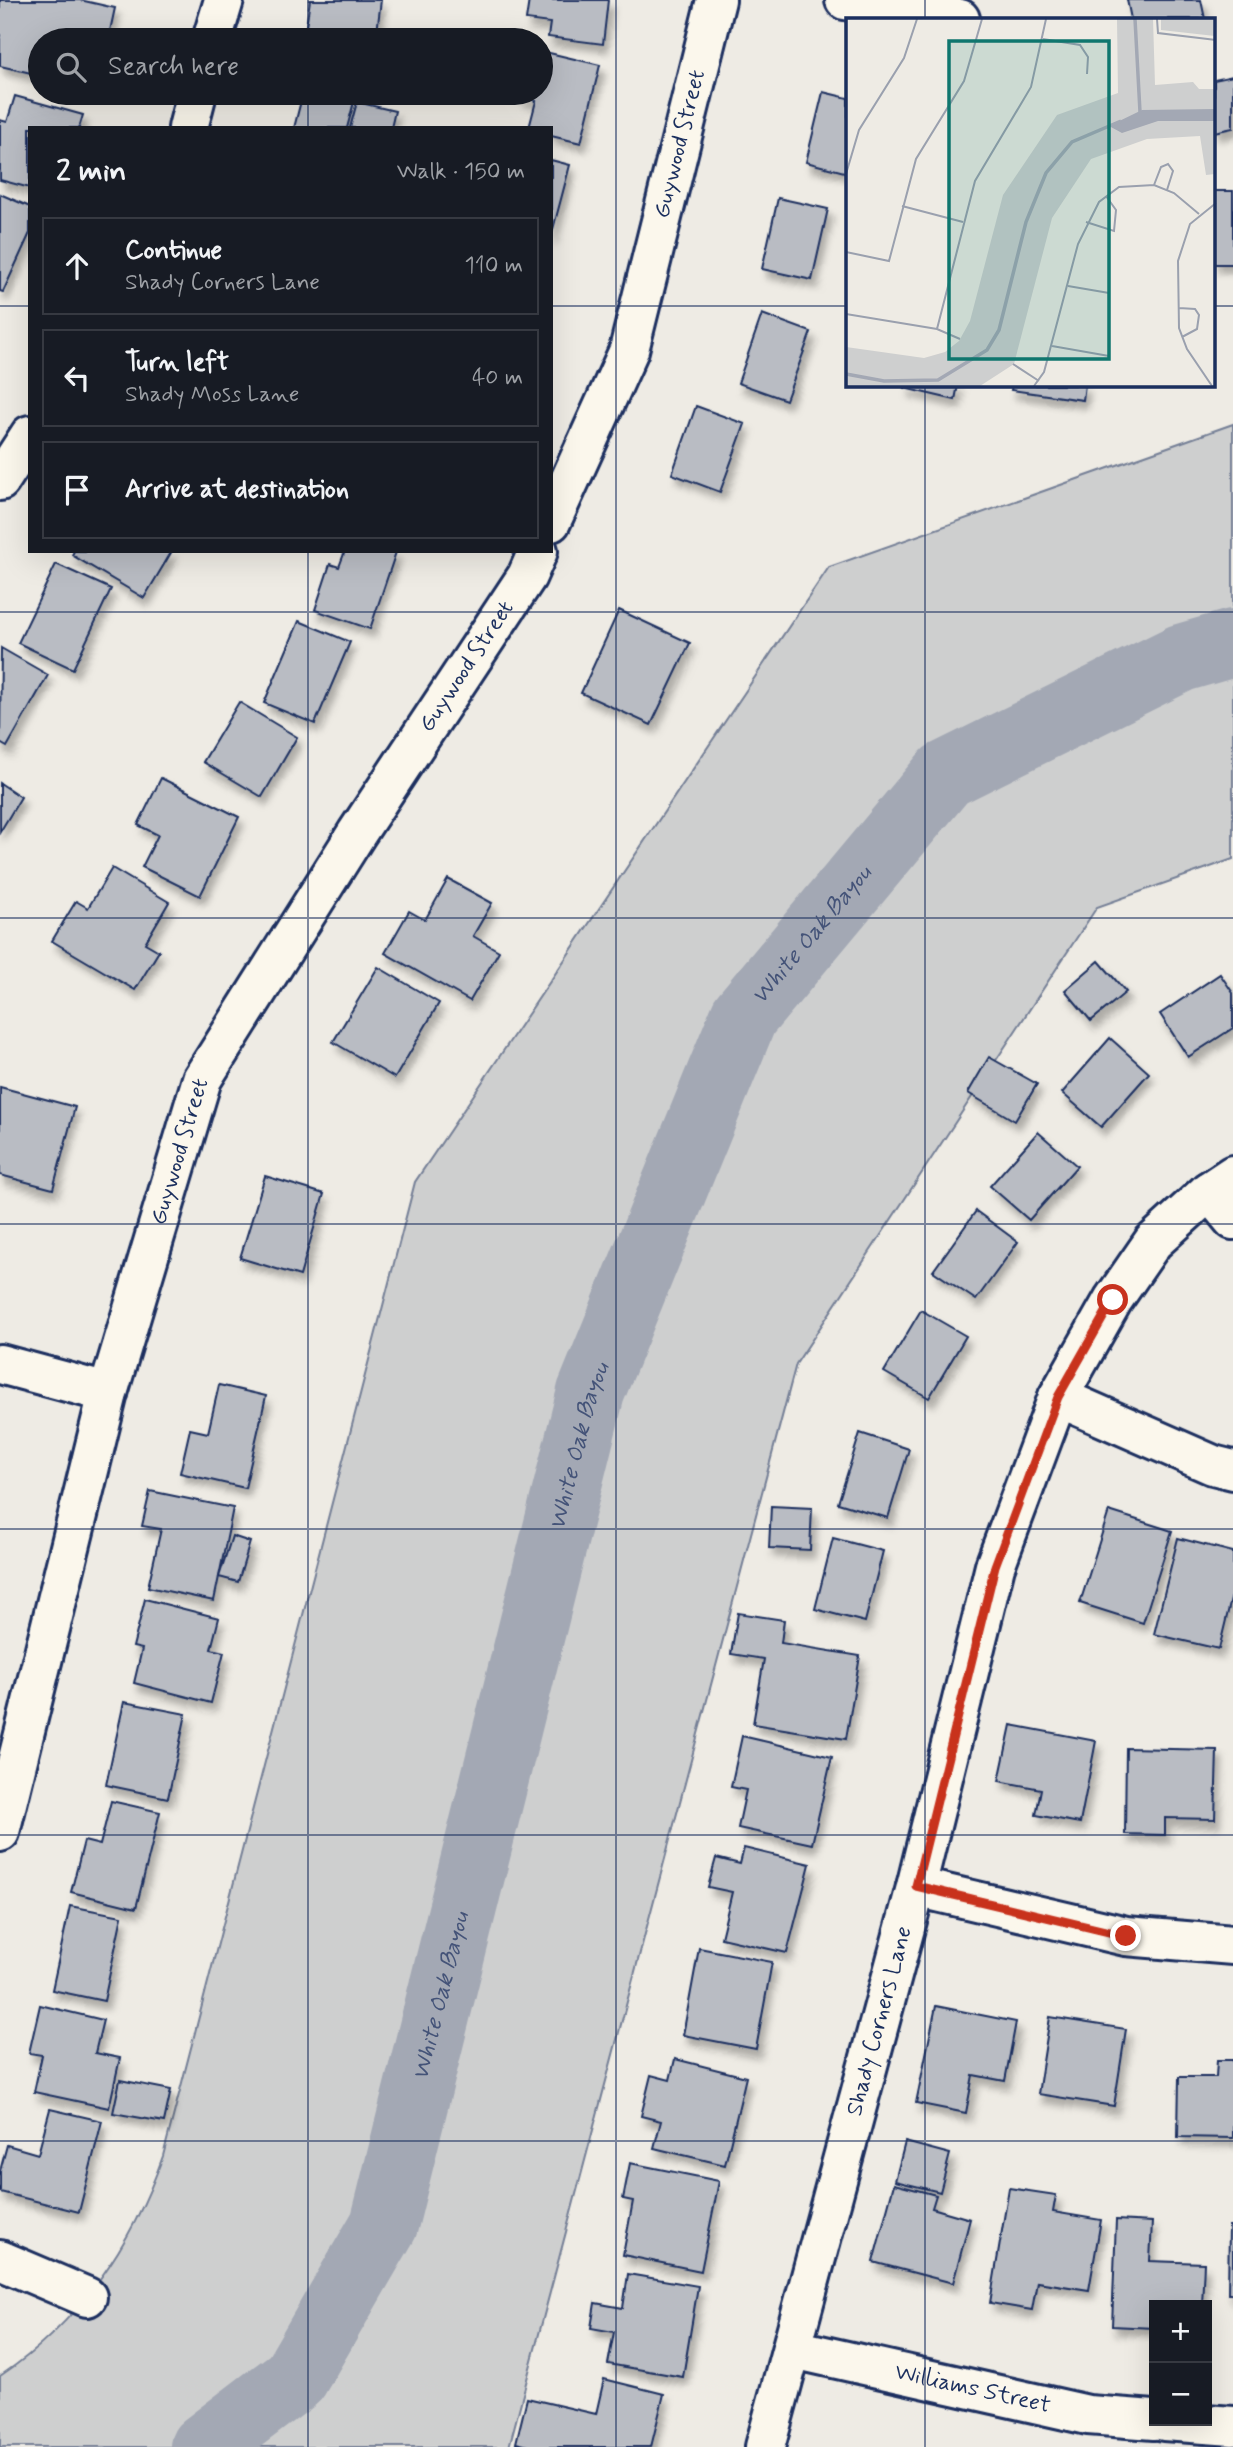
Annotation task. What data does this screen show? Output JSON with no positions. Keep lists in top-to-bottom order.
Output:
{
  "streets": {
    "street": ["Guywood Street", "Shady Corners Lane", "Williams Street"]
  },
  "crossings": [
    ["Shady Corners Lane", "Williams Street"]
  ],
  "water": ["White Oak Bayou"],
  "page": {
    "search": "Search here",
    "heading": ["2 min", "Walk · 150 m"],
    "list": [
      ["Continue", "Shady Corners Lane", "110 m"],
      ["Turn left", "Shady Moss Lane", "40 m"],
      "Arrive at destination"
    ],
    "map_buttons": ["+", "−"]
  }
}
